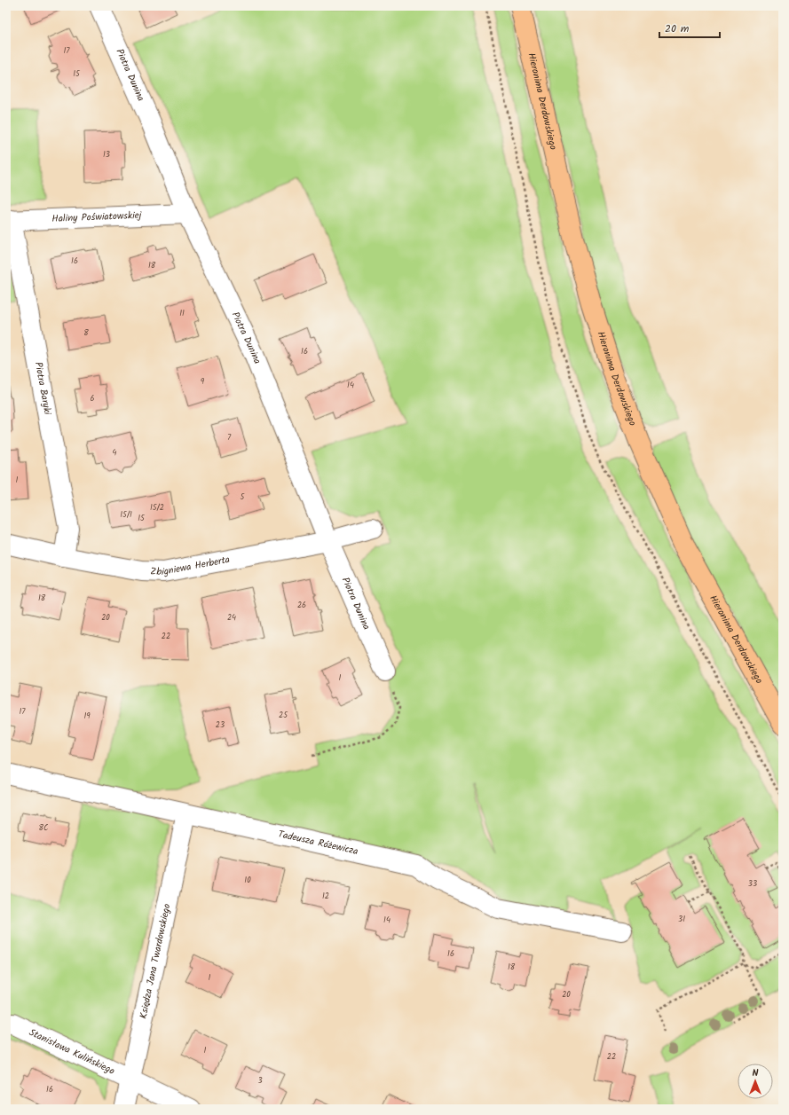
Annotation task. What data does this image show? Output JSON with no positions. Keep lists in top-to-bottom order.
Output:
{
  "streets": {
    "main road": ["Hieronima Derdowskiego"],
    "street": [
      "Piotra Dunina",
      "Haliny Poświatowskiej",
      "Piotra Baryki",
      "Zbigniewa Herberta",
      "Tadeusza Różewicza",
      "Księdza Jana Twardowskiego",
      "Stanisława Kulińskiego"
    ]
  },
  "crossings": [
    ["Piotra Dunina", "Haliny Poświatowskiej"],
    ["Piotra Dunina", "Zbigniewa Herberta"],
    ["Haliny Poświatowskiej", "Piotra Baryki"],
    ["Piotra Baryki", "Zbigniewa Herberta"],
    ["Tadeusza Różewicza", "Księdza Jana Twardowskiego"],
    ["Księdza Jana Twardowskiego", "Stanisława Kulińskiego"]
  ],
  "house_numbers": [
    "17",
    "15",
    "13",
    "16",
    "18",
    "11",
    "8",
    "16",
    "9",
    "14",
    "6",
    "7",
    "4",
    "1",
    "5",
    "15/2",
    "15/1",
    "15",
    "18",
    "26",
    "20",
    "24",
    "22",
    "1",
    "17",
    "25",
    "19",
    "23",
    "8C",
    "10",
    "33",
    "12",
    "31",
    "14",
    "16",
    "18",
    "1",
    "20",
    "1",
    "22",
    "3",
    "16"
  ],
  "scale_bar": "20 m",
  "north": "top"
}
